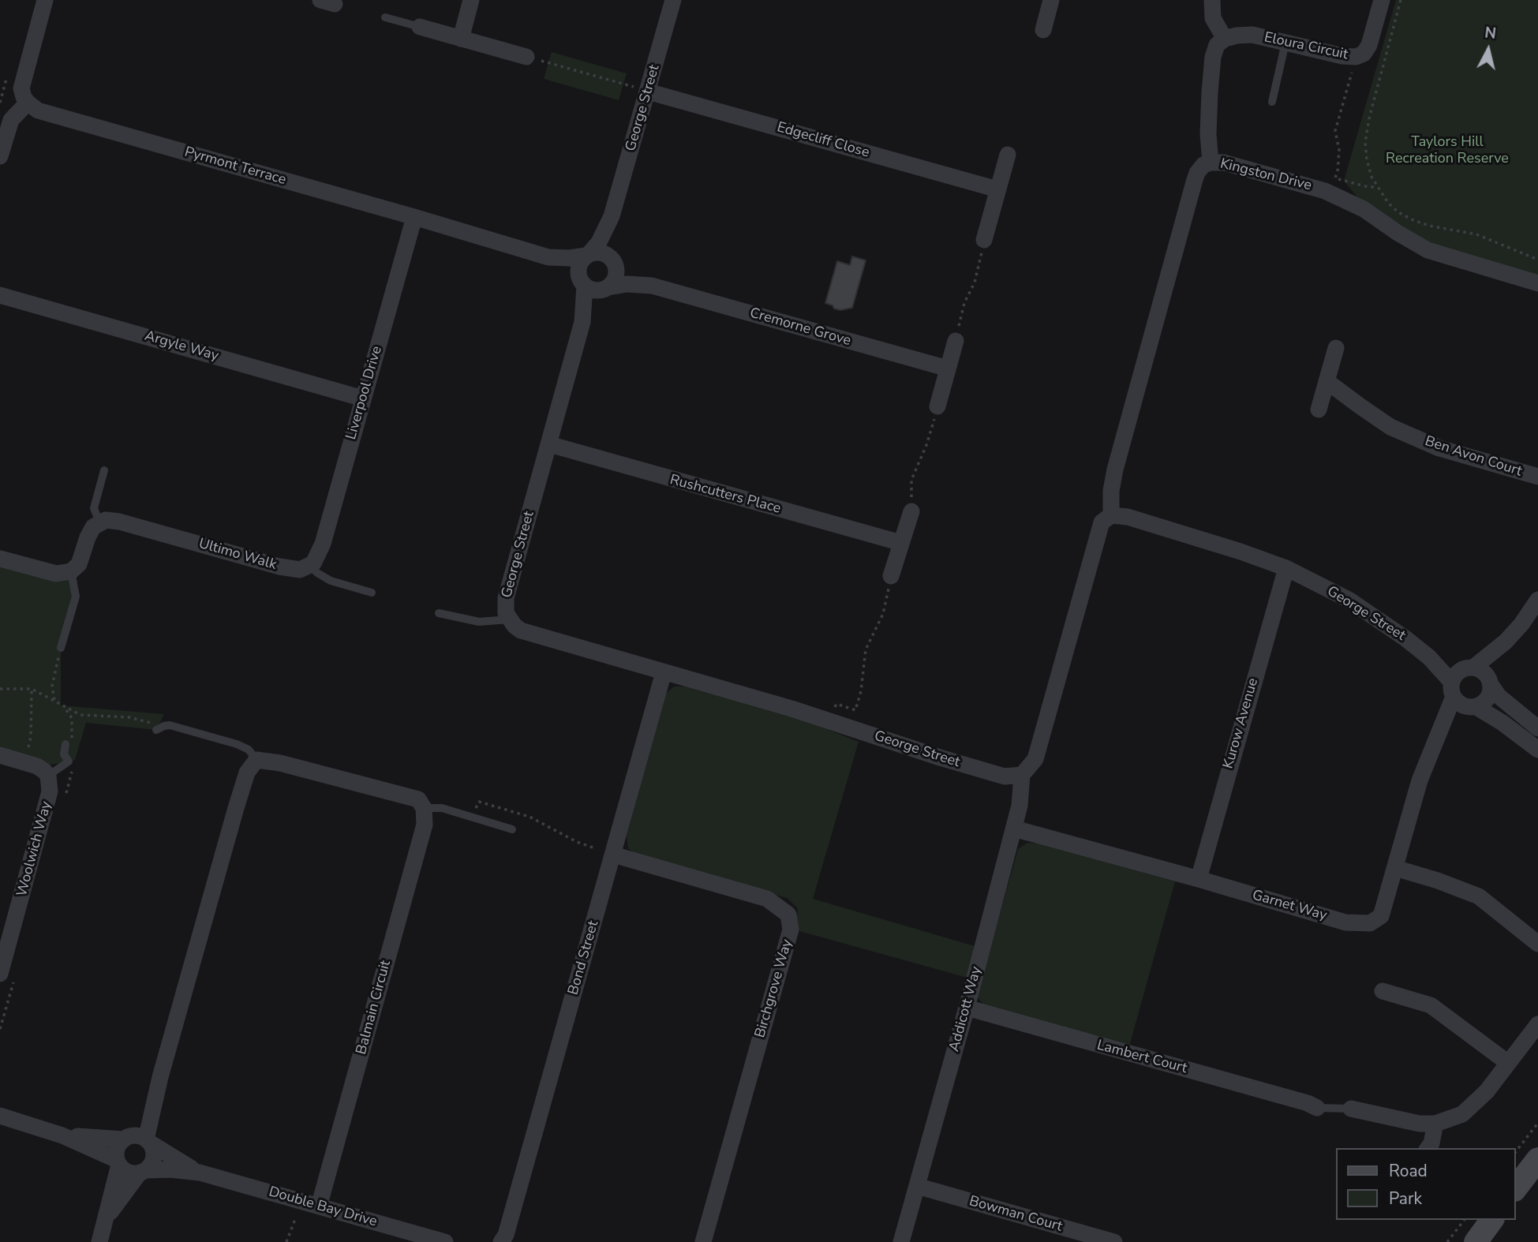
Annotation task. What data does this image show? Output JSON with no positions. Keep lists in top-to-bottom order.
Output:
{
  "streets": {
    "street": [
      "Eloura Circuit",
      "George Street",
      "Edgecliff Close",
      "Pyrmont Terrace",
      "Kingston Drive",
      "Cremorne Grove",
      "Argyle Way",
      "Liverpool Drive",
      "Ben Avon Court",
      "Rushcutters Place",
      "Ultimo Walk",
      "Kurow Avenue",
      "Woolwich Way",
      "Garnet Way",
      "Bond Street",
      "Birchgrove Way",
      "Balmain Circuit",
      "Addicott Way",
      "Lambert Court",
      "Double Bay Drive",
      "Bowman Court"
    ]
  },
  "crossings": [
    ["George Street", "Edgecliff Close"],
    ["George Street", "Pyrmont Terrace"],
    ["George Street", "Kingston Drive"],
    ["George Street", "Cremorne Grove"],
    ["George Street", "Rushcutters Place"],
    ["George Street", "Kurow Avenue"],
    ["George Street", "Garnet Way"],
    ["George Street", "Bond Street"],
    ["George Street", "Addicott Way"],
    ["Pyrmont Terrace", "Cremorne Grove"],
    ["Pyrmont Terrace", "Liverpool Drive"],
    ["Argyle Way", "Liverpool Drive"],
    ["Liverpool Drive", "Ultimo Walk"],
    ["Kurow Avenue", "Garnet Way"],
    ["Garnet Way", "Addicott Way"],
    ["Bond Street", "Birchgrove Way"],
    ["Balmain Circuit", "Double Bay Drive"],
    ["Addicott Way", "Lambert Court"],
    ["Addicott Way", "Bowman Court"]
  ],
  "parks": ["Taylors Hill Recreation Reserve"],
  "legend": ["Road", "Park"],
  "north": "top"
}
